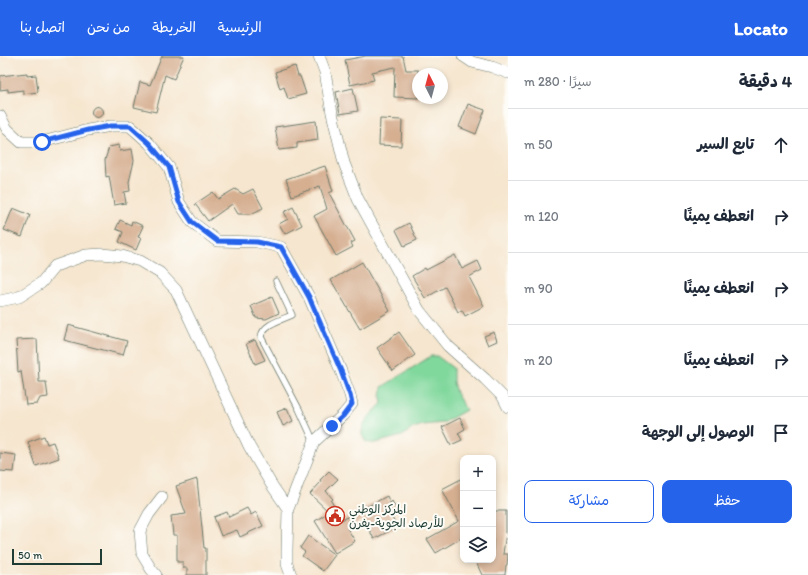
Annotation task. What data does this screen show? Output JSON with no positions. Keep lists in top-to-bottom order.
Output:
{
  "places": {
    "public building": ["المركز الوطني للأرصاد الجوية-يفرن"]
  },
  "scale_bar": "50 m",
  "north": "top",
  "page": {
    "header": "Locato",
    "nav": [
      "الرئيسية",
      "الخريطة",
      "من نحن",
      "اتصل بنا"
    ],
    "heading": ["4 دقيقة", "سيرًا · 280 m"],
    "list": [
      ["تابع السير", "50 m"],
      ["انعطف يمينًا", "120 m"],
      ["انعطف يمينًا", "90 m"],
      ["انعطف يمينًا", "20 m"],
      "الوصول إلى الوجهة"
    ],
    "map_buttons": ["+", "−"],
    "buttons": ["حفظ", "مشاركة"],
    "scale": "50 m"
  }
}
